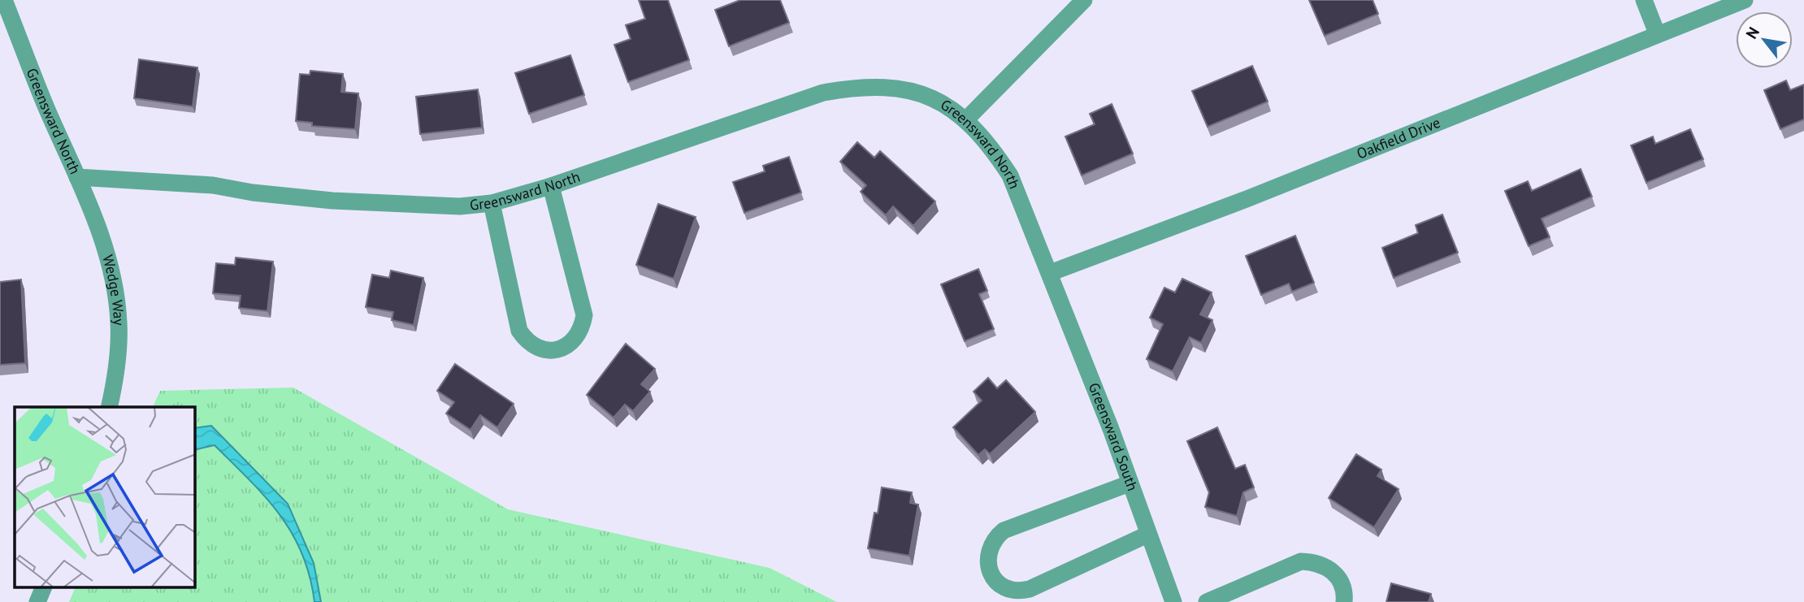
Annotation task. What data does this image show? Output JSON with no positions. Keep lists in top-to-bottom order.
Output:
{
  "streets": {
    "street": [
      "Greensward North",
      "Oakfield Drive",
      "Wedge Way",
      "Greensward South"
    ]
  },
  "crossings": [
    ["Greensward North", "Oakfield Drive"],
    ["Greensward North", "Wedge Way"],
    ["Greensward North", "Greensward South"],
    ["Oakfield Drive", "Greensward South"]
  ],
  "north": "top left"
}
